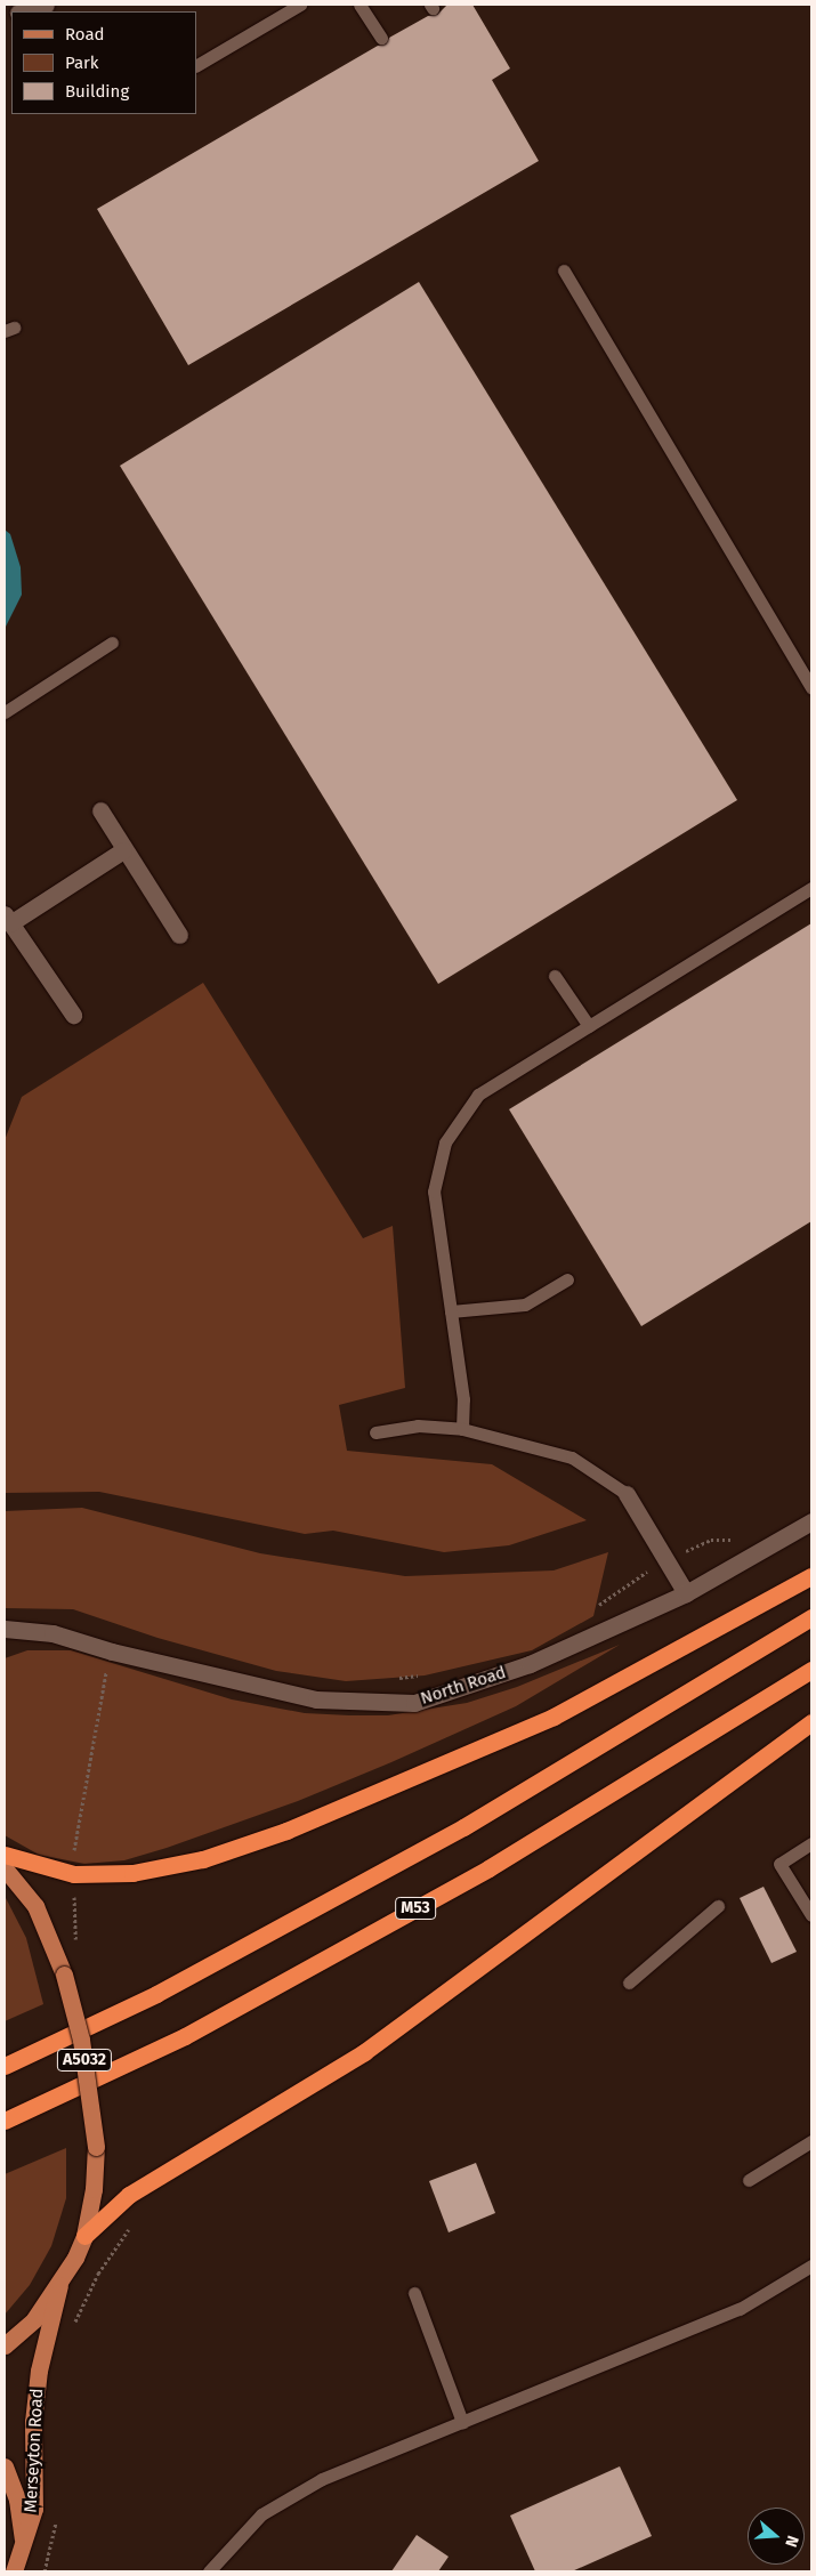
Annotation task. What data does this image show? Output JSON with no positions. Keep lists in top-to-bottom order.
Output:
{
  "streets": {
    "highway": ["M53"],
    "main road": ["A5032", "Merseyton Road"],
    "street": ["North Road"]
  },
  "crossings": [
    ["A5032", "Merseyton Road"]
  ],
  "legend": ["Road", "Park", "Building"],
  "north": "right"
}
